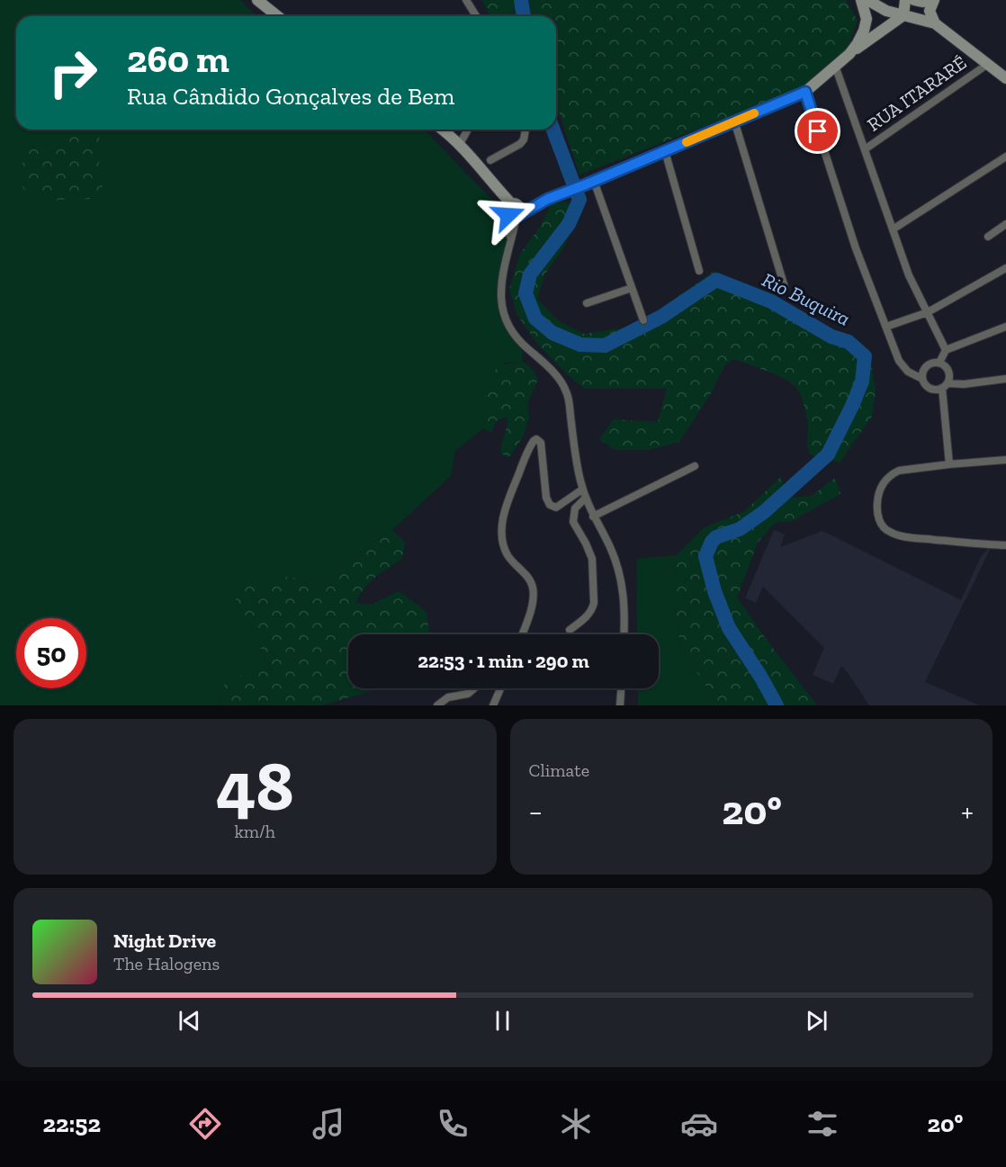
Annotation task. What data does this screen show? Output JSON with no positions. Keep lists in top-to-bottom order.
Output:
{
  "streets": {
    "street": ["RUA ITARARÉ"]
  },
  "water": ["Rio Buquira"],
  "page": {
    "turn": ["260 m", "Rua Cândido Gonçalves de Bem"],
    "limit": "50",
    "trip": "22:53 · 1 min · 290 m",
    "tile": [
      ["48", "km/h"],
      "Climate"
    ],
    "heat": ["−", "20°", "+"],
    "song": ["Night Drive", "The Halogens"],
    "tabs": ["22:52", "20°"]
  }
}
